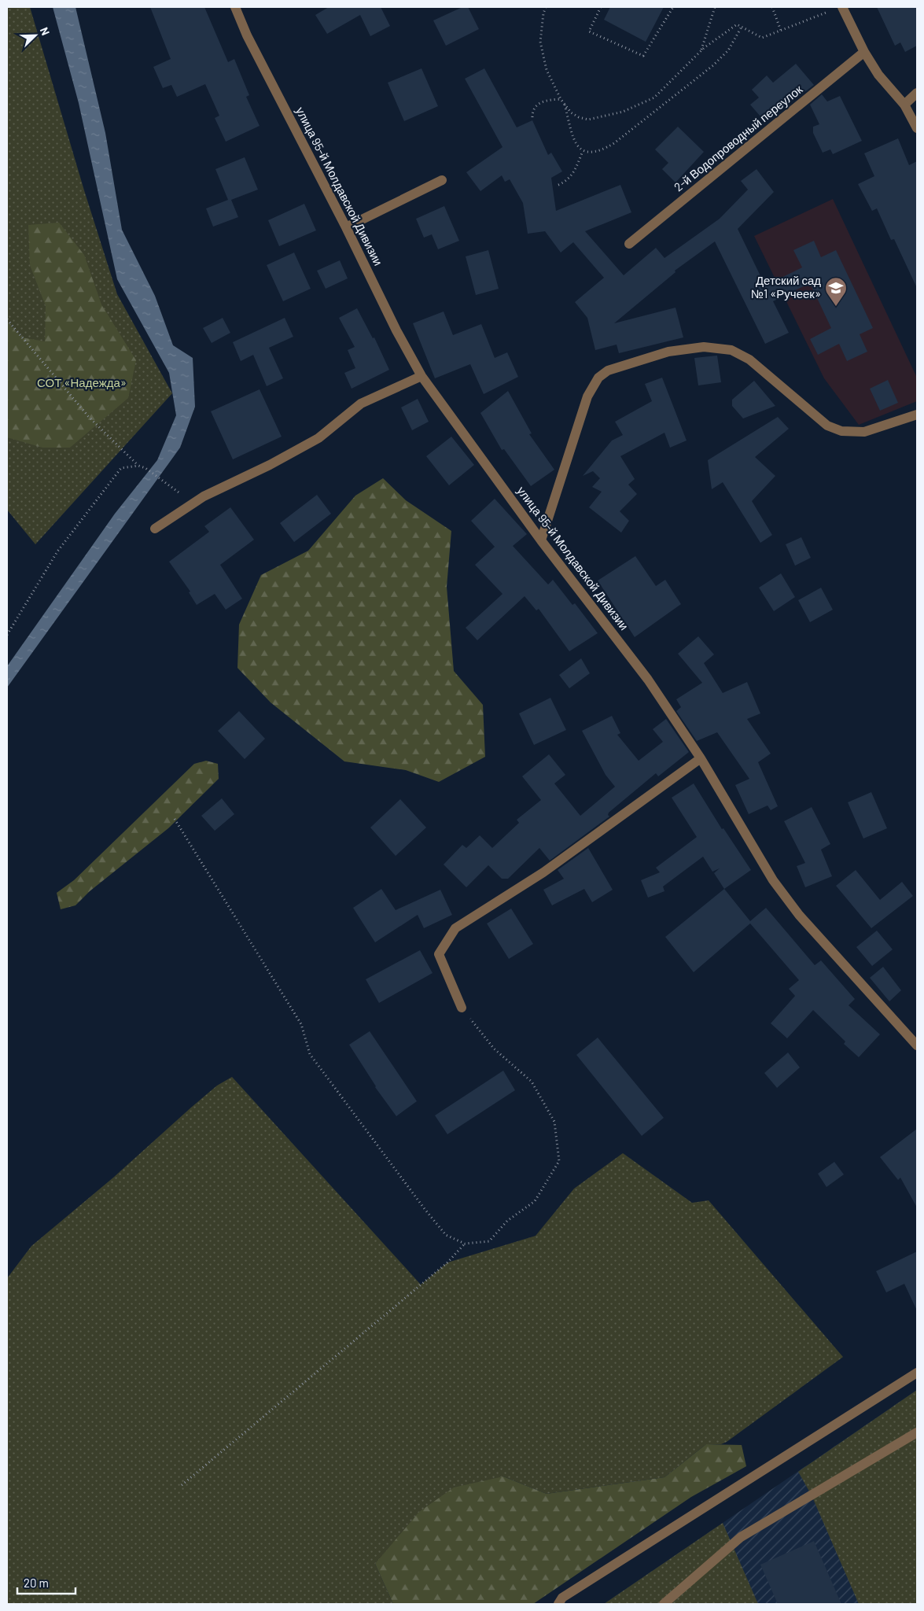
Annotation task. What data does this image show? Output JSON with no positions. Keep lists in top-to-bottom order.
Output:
{
  "streets": {
    "street": ["2-й Водопроводный переулок", "улица 95-й Молдавской Дивизии"]
  },
  "parks": ["СОТ «Надежда»"],
  "places": {
    "school or university": ["Детский сад №1 «Ручеек»"]
  },
  "scale_bar": "20 m",
  "north": "top right"
}
